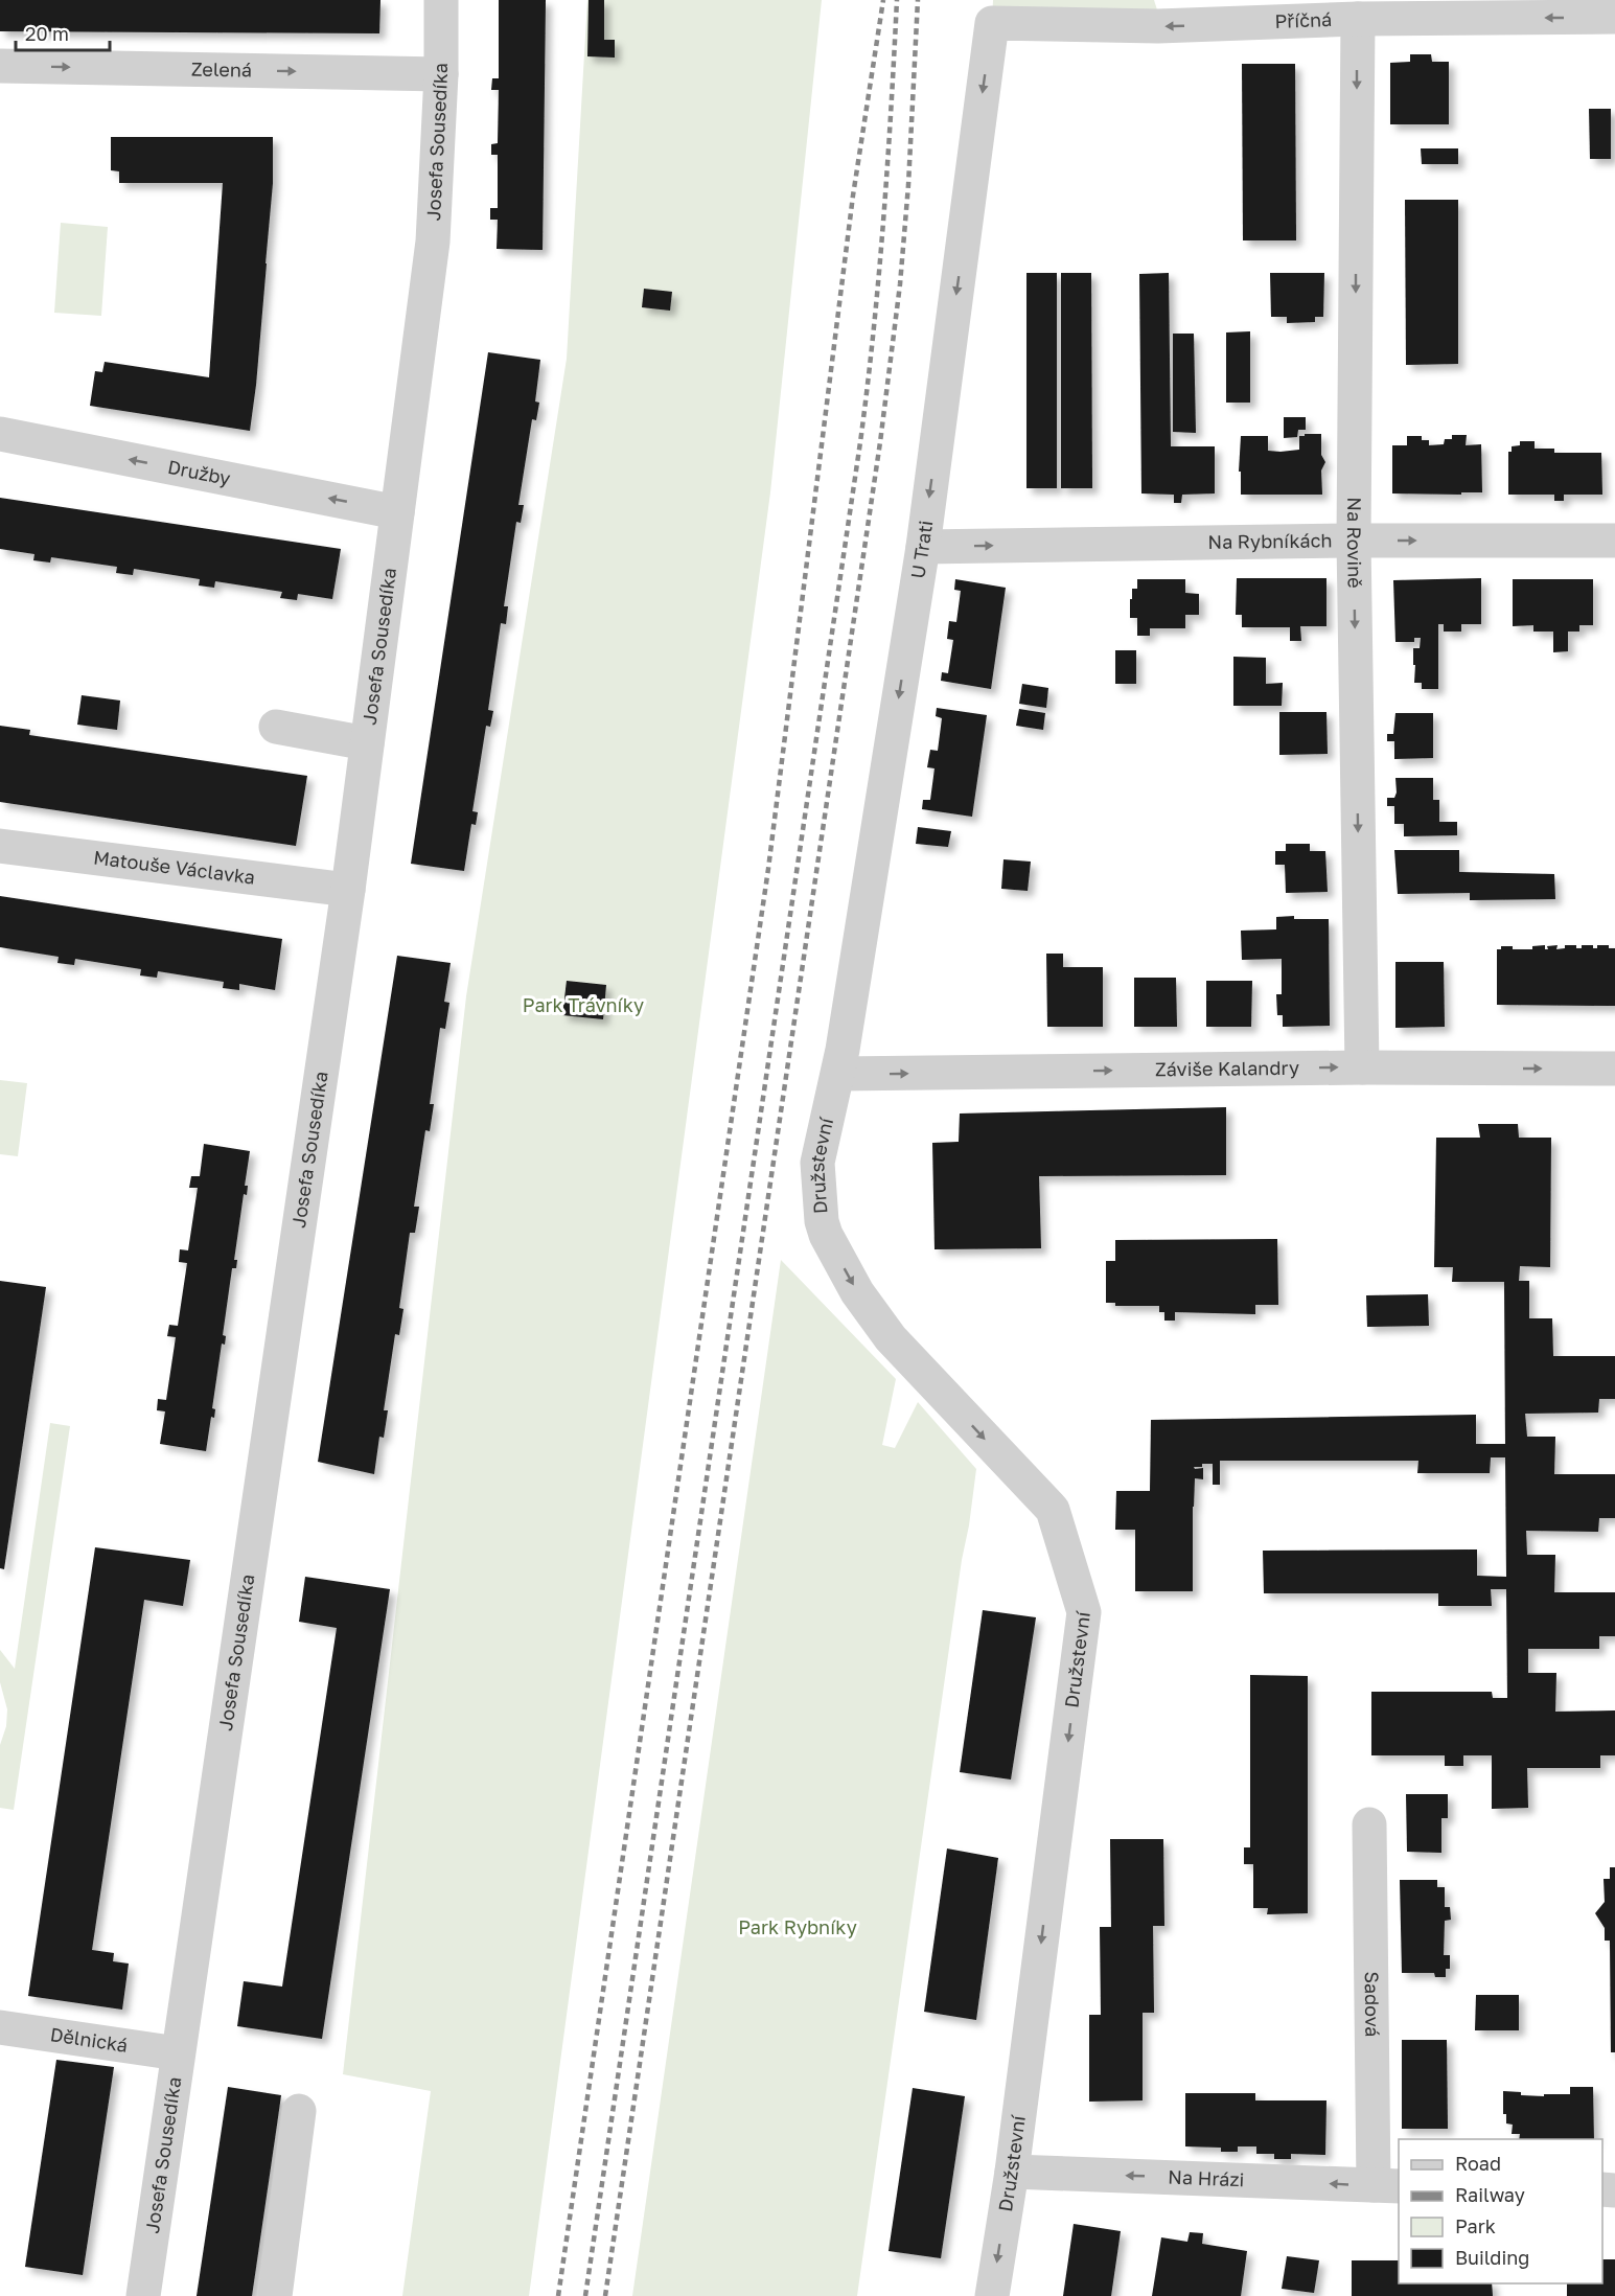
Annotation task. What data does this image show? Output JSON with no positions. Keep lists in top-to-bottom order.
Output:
{
  "streets": {
    "street": [
      "Příčná",
      "Zelená",
      "Josefa Sousedíka",
      "Družby",
      "Na Rybníkách",
      "Na Rovině",
      "U Trati",
      "Matouše Václavka",
      "Záviše Kalandry",
      "Družstevní",
      "Sadová",
      "Dělnická",
      "Na Hrázi"
    ]
  },
  "crossings": [
    ["Příčná", "Na Rovině"],
    ["Příčná", "U Trati"],
    ["Zelená", "Josefa Sousedíka"],
    ["Josefa Sousedíka", "Družby"],
    ["Josefa Sousedíka", "Matouše Václavka"],
    ["Josefa Sousedíka", "Dělnická"],
    ["Na Rybníkách", "Na Rovině"],
    ["Na Rybníkách", "U Trati"],
    ["Na Rovině", "Záviše Kalandry"],
    ["U Trati", "Záviše Kalandry"],
    ["U Trati", "Družstevní"],
    ["Záviše Kalandry", "Družstevní"],
    ["Družstevní", "Na Hrázi"],
    ["Sadová", "Na Hrázi"]
  ],
  "one_way": [
    "Příčná",
    "Zelená",
    "Družby",
    "Na Rybníkách",
    "Na Rovině",
    "U Trati",
    "Záviše Kalandry",
    "Družstevní",
    "Na Hrázi"
  ],
  "parks": ["Park Trávníky", "Park Rybníky"],
  "legend": [
    "Road",
    "Railway",
    "Park",
    "Building"
  ],
  "scale_bar": "20 m"
}
